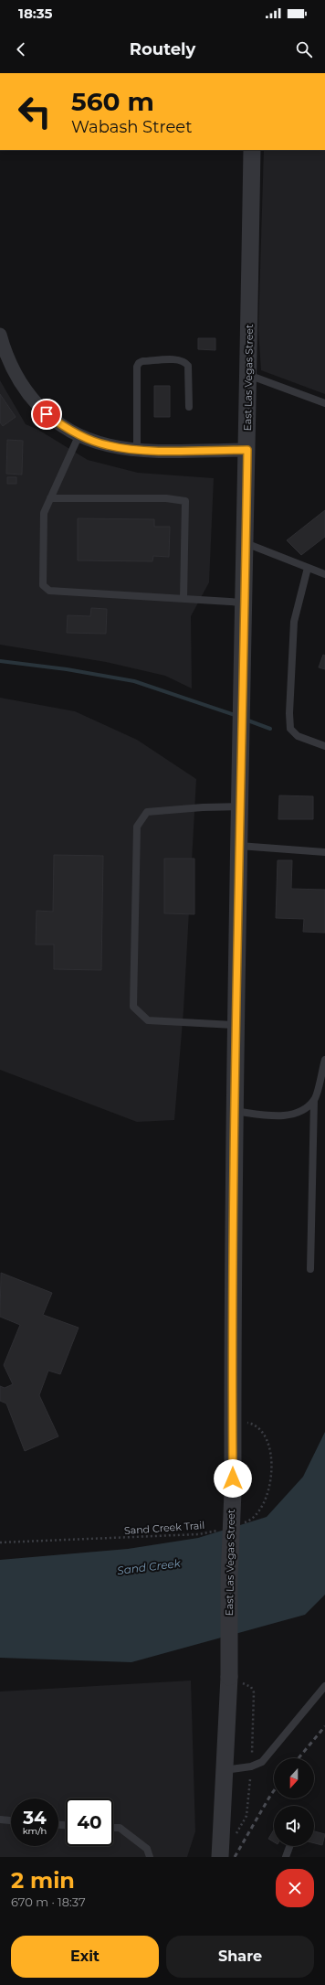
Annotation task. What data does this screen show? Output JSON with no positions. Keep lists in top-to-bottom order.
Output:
{
  "streets": {
    "street": ["East Las Vegas Street"],
    "path": ["Sand Creek Trail"]
  },
  "water": ["Sand Creek"],
  "north": "bottom",
  "page": {
    "status": "18:35",
    "header": "Routely",
    "turn": ["560 m", "Wabash Street"],
    "speed": "34 km/h",
    "limit": "40",
    "heading": ["2 min", "670 m · 18:37"],
    "buttons": ["Exit", "Share"]
  }
}
